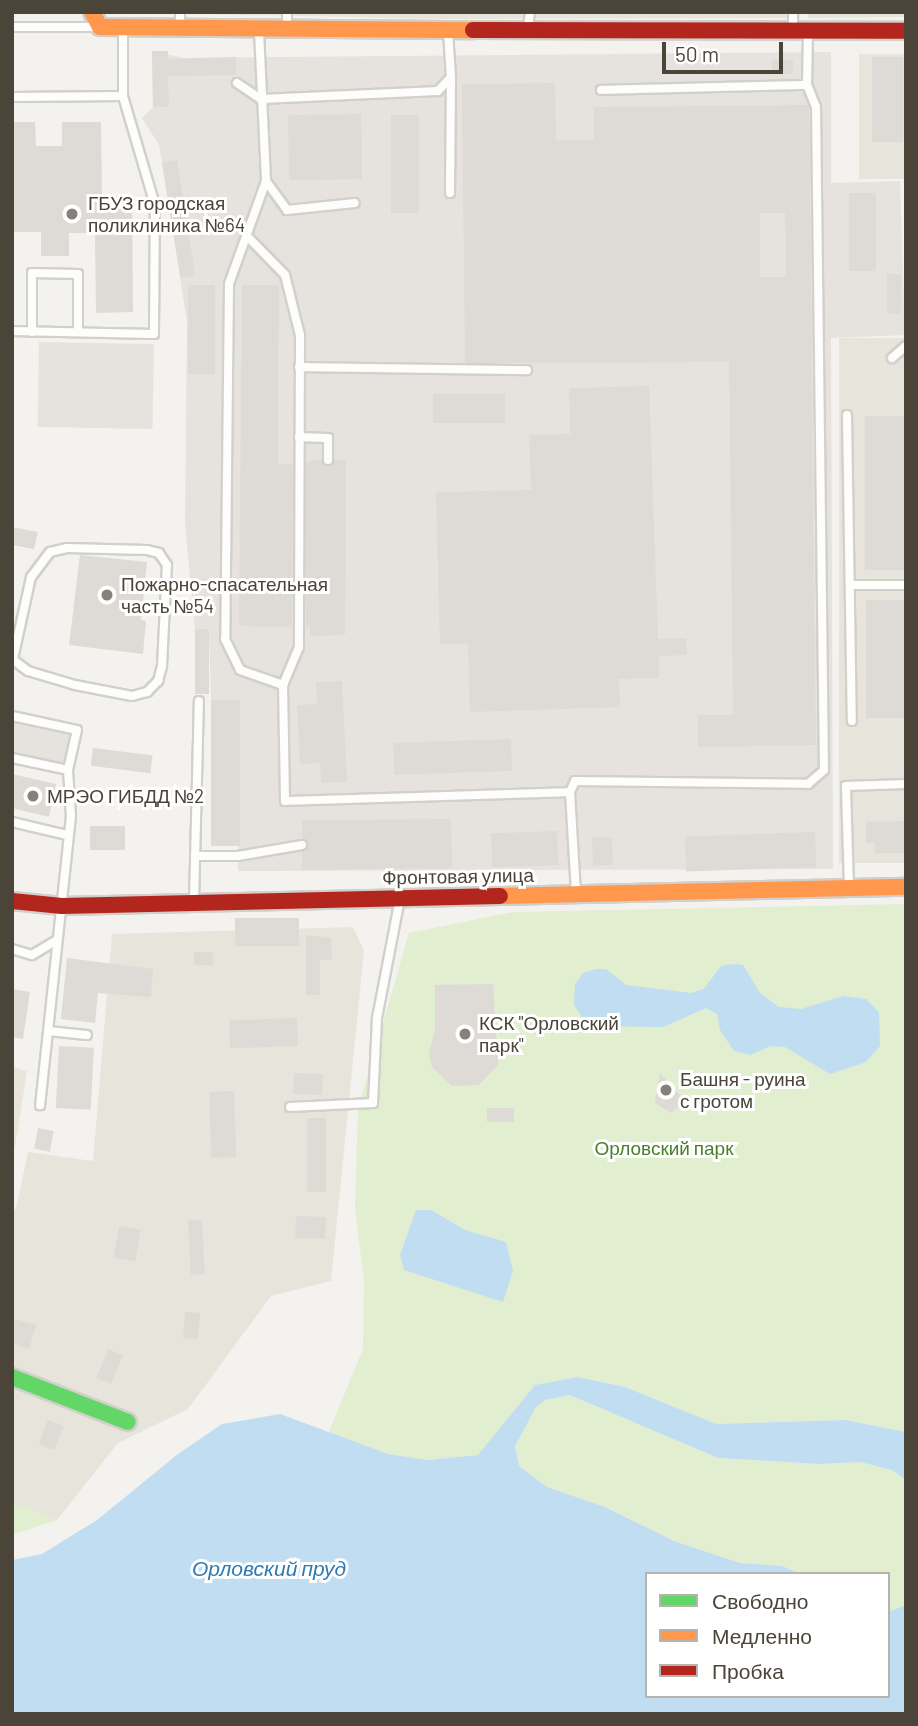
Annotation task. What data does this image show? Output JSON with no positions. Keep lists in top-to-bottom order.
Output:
{
  "streets": {
    "street": ["Фронтовая улица"]
  },
  "water": ["Орловский пруд"],
  "parks": ["Орловский парк"],
  "places": [
    "ГБУЗ городская поликлиника №64",
    "Пожарно-спасательная часть №54",
    "МРЭО ГИБДД №2",
    "КСК \"Орловский парк\"",
    "Башня - руина с гротом"
  ],
  "legend": ["Свободно", "Медленно", "Пробка"],
  "scale_bar": "50 m"
}
